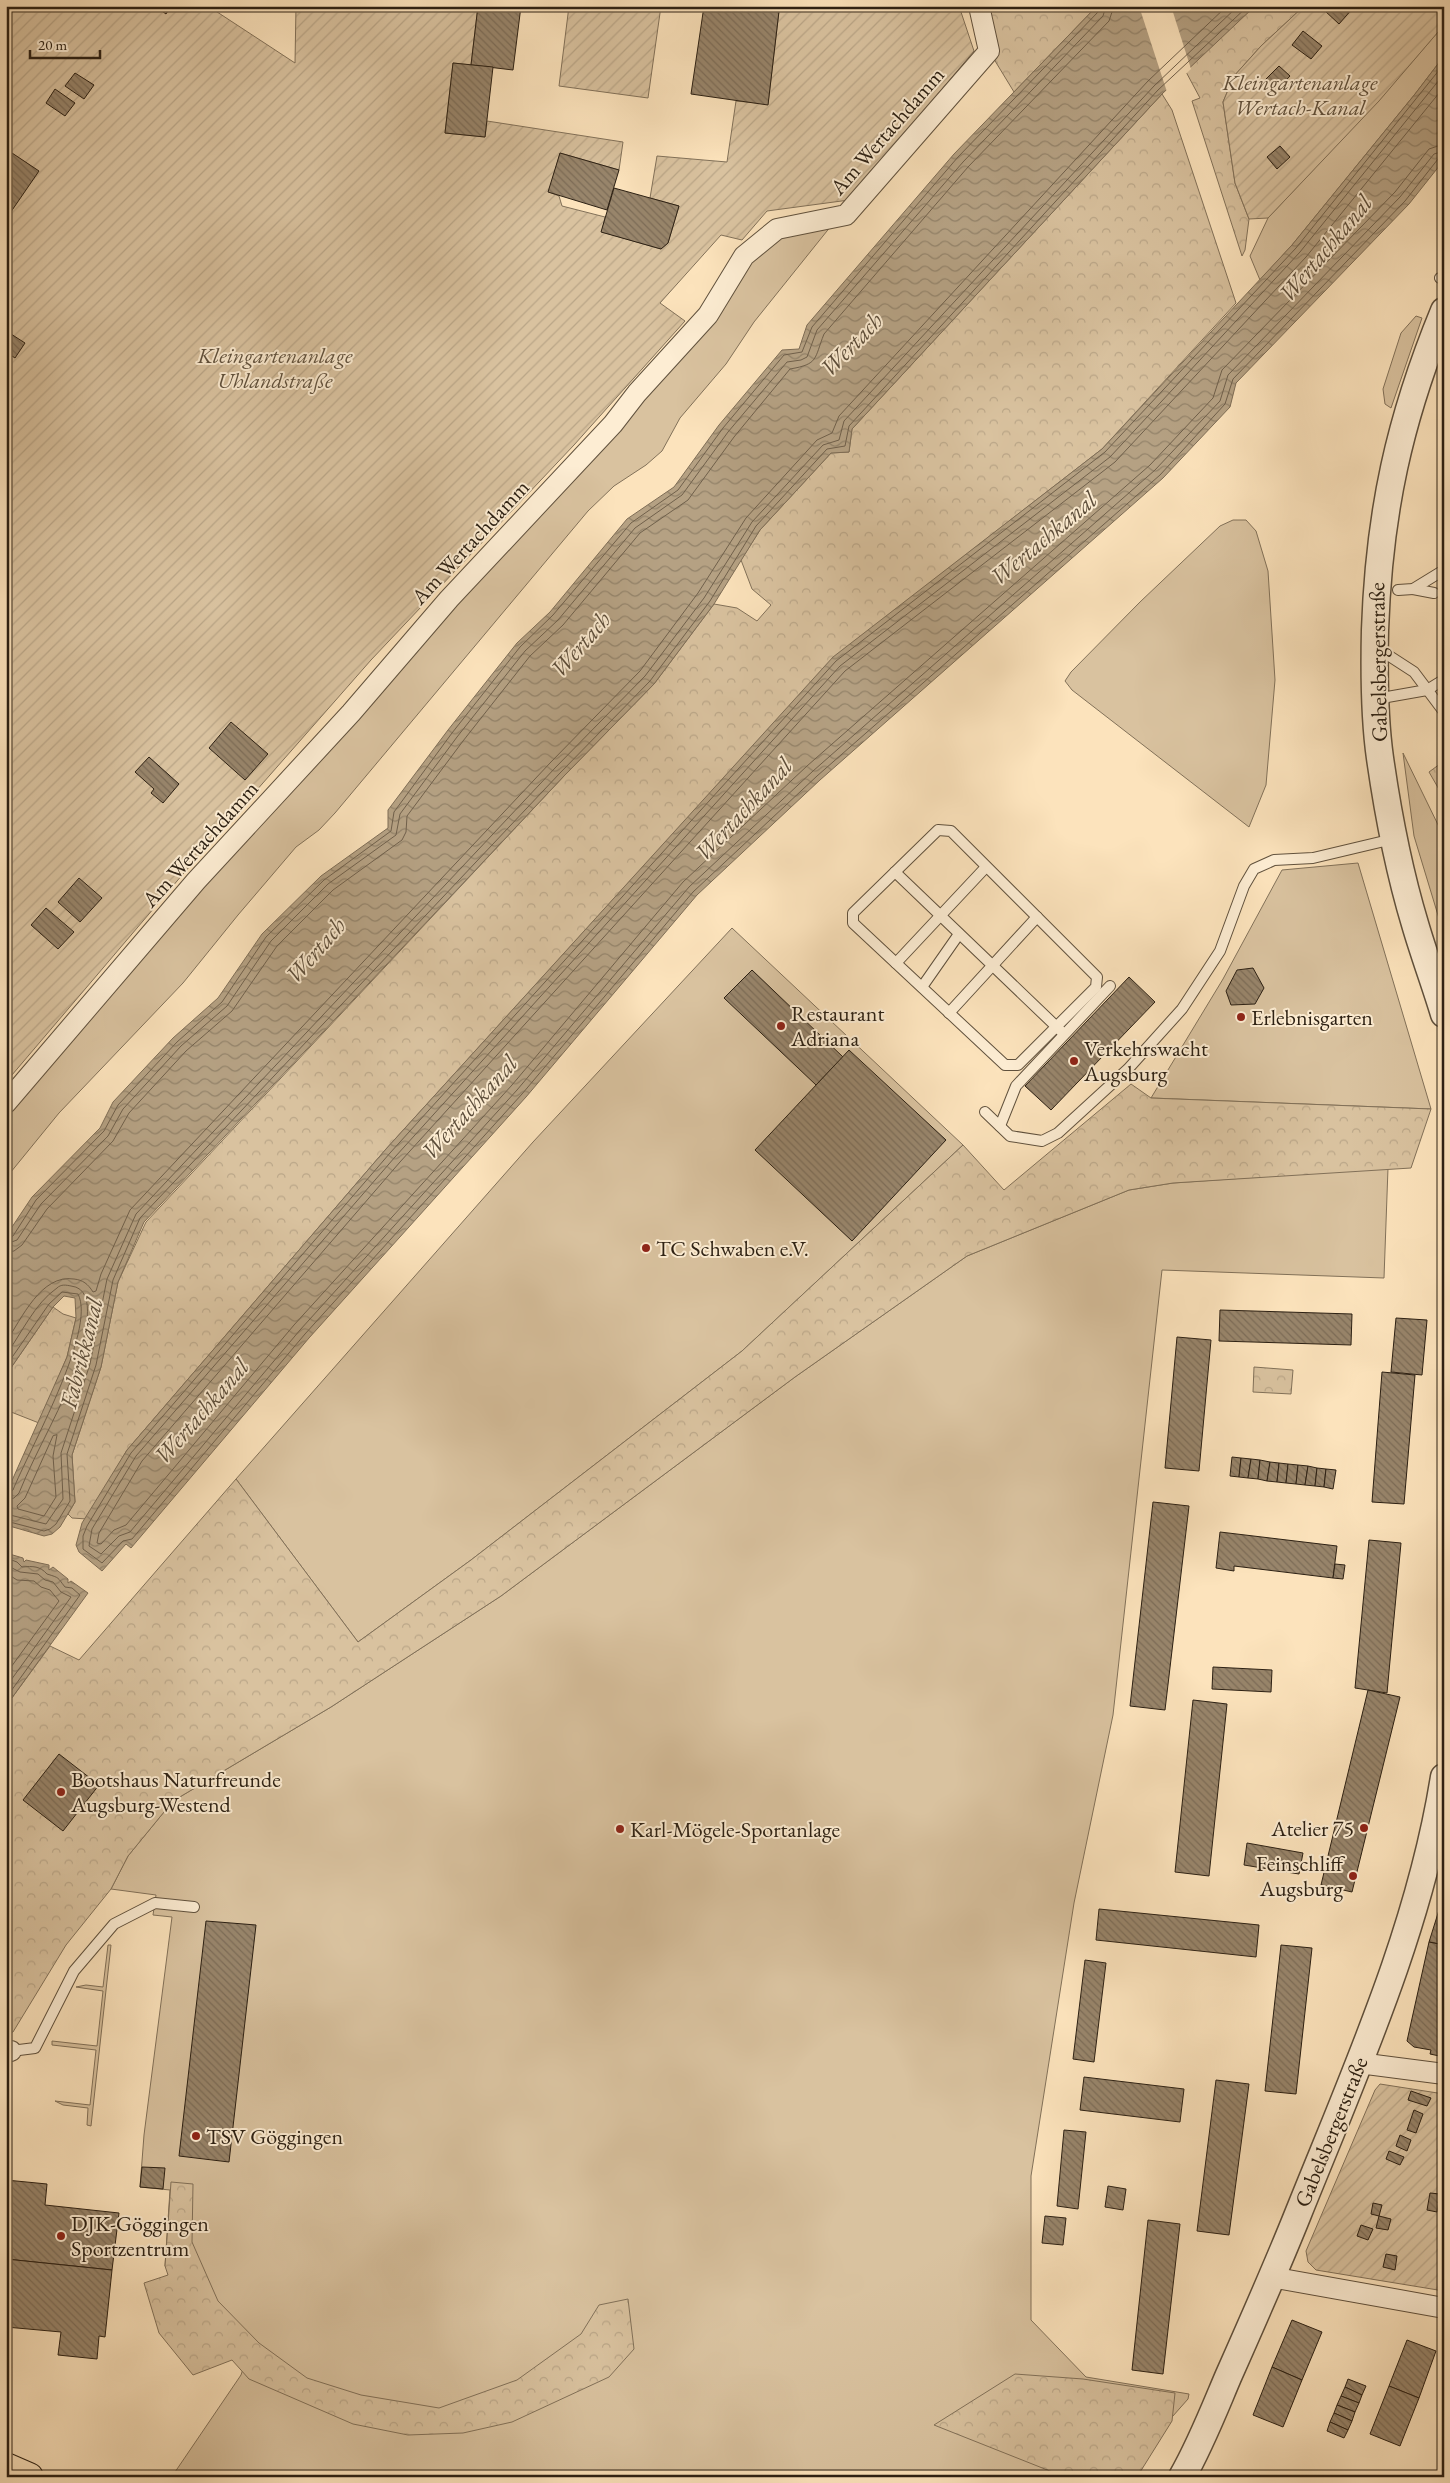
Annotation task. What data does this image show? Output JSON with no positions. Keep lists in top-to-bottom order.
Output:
{
  "streets": {
    "street": ["Am Wertachdamm", "Gabelsbergerstraße"]
  },
  "water": ["Wertachkanal", "Wertach", "Fabrikkanal"],
  "parks": ["Kleingartenanlage Wertach-Kanal", "Kleingartenanlage Uhlandstraße"],
  "places": [
    "Erlebnisgarten",
    "Restaurant Adriana",
    "Verkehrswacht Augsburg",
    "TC Schwaben e.V.",
    "Bootshaus Naturfreunde Augsburg-Westend",
    "Atelier 75",
    "Karl-Mögele-Sportanlage",
    "Feinschliff Augsburg",
    "TSV Göggingen",
    "DJK-Göggingen Sportzentrum"
  ],
  "scale_bar": "20 m"
}
